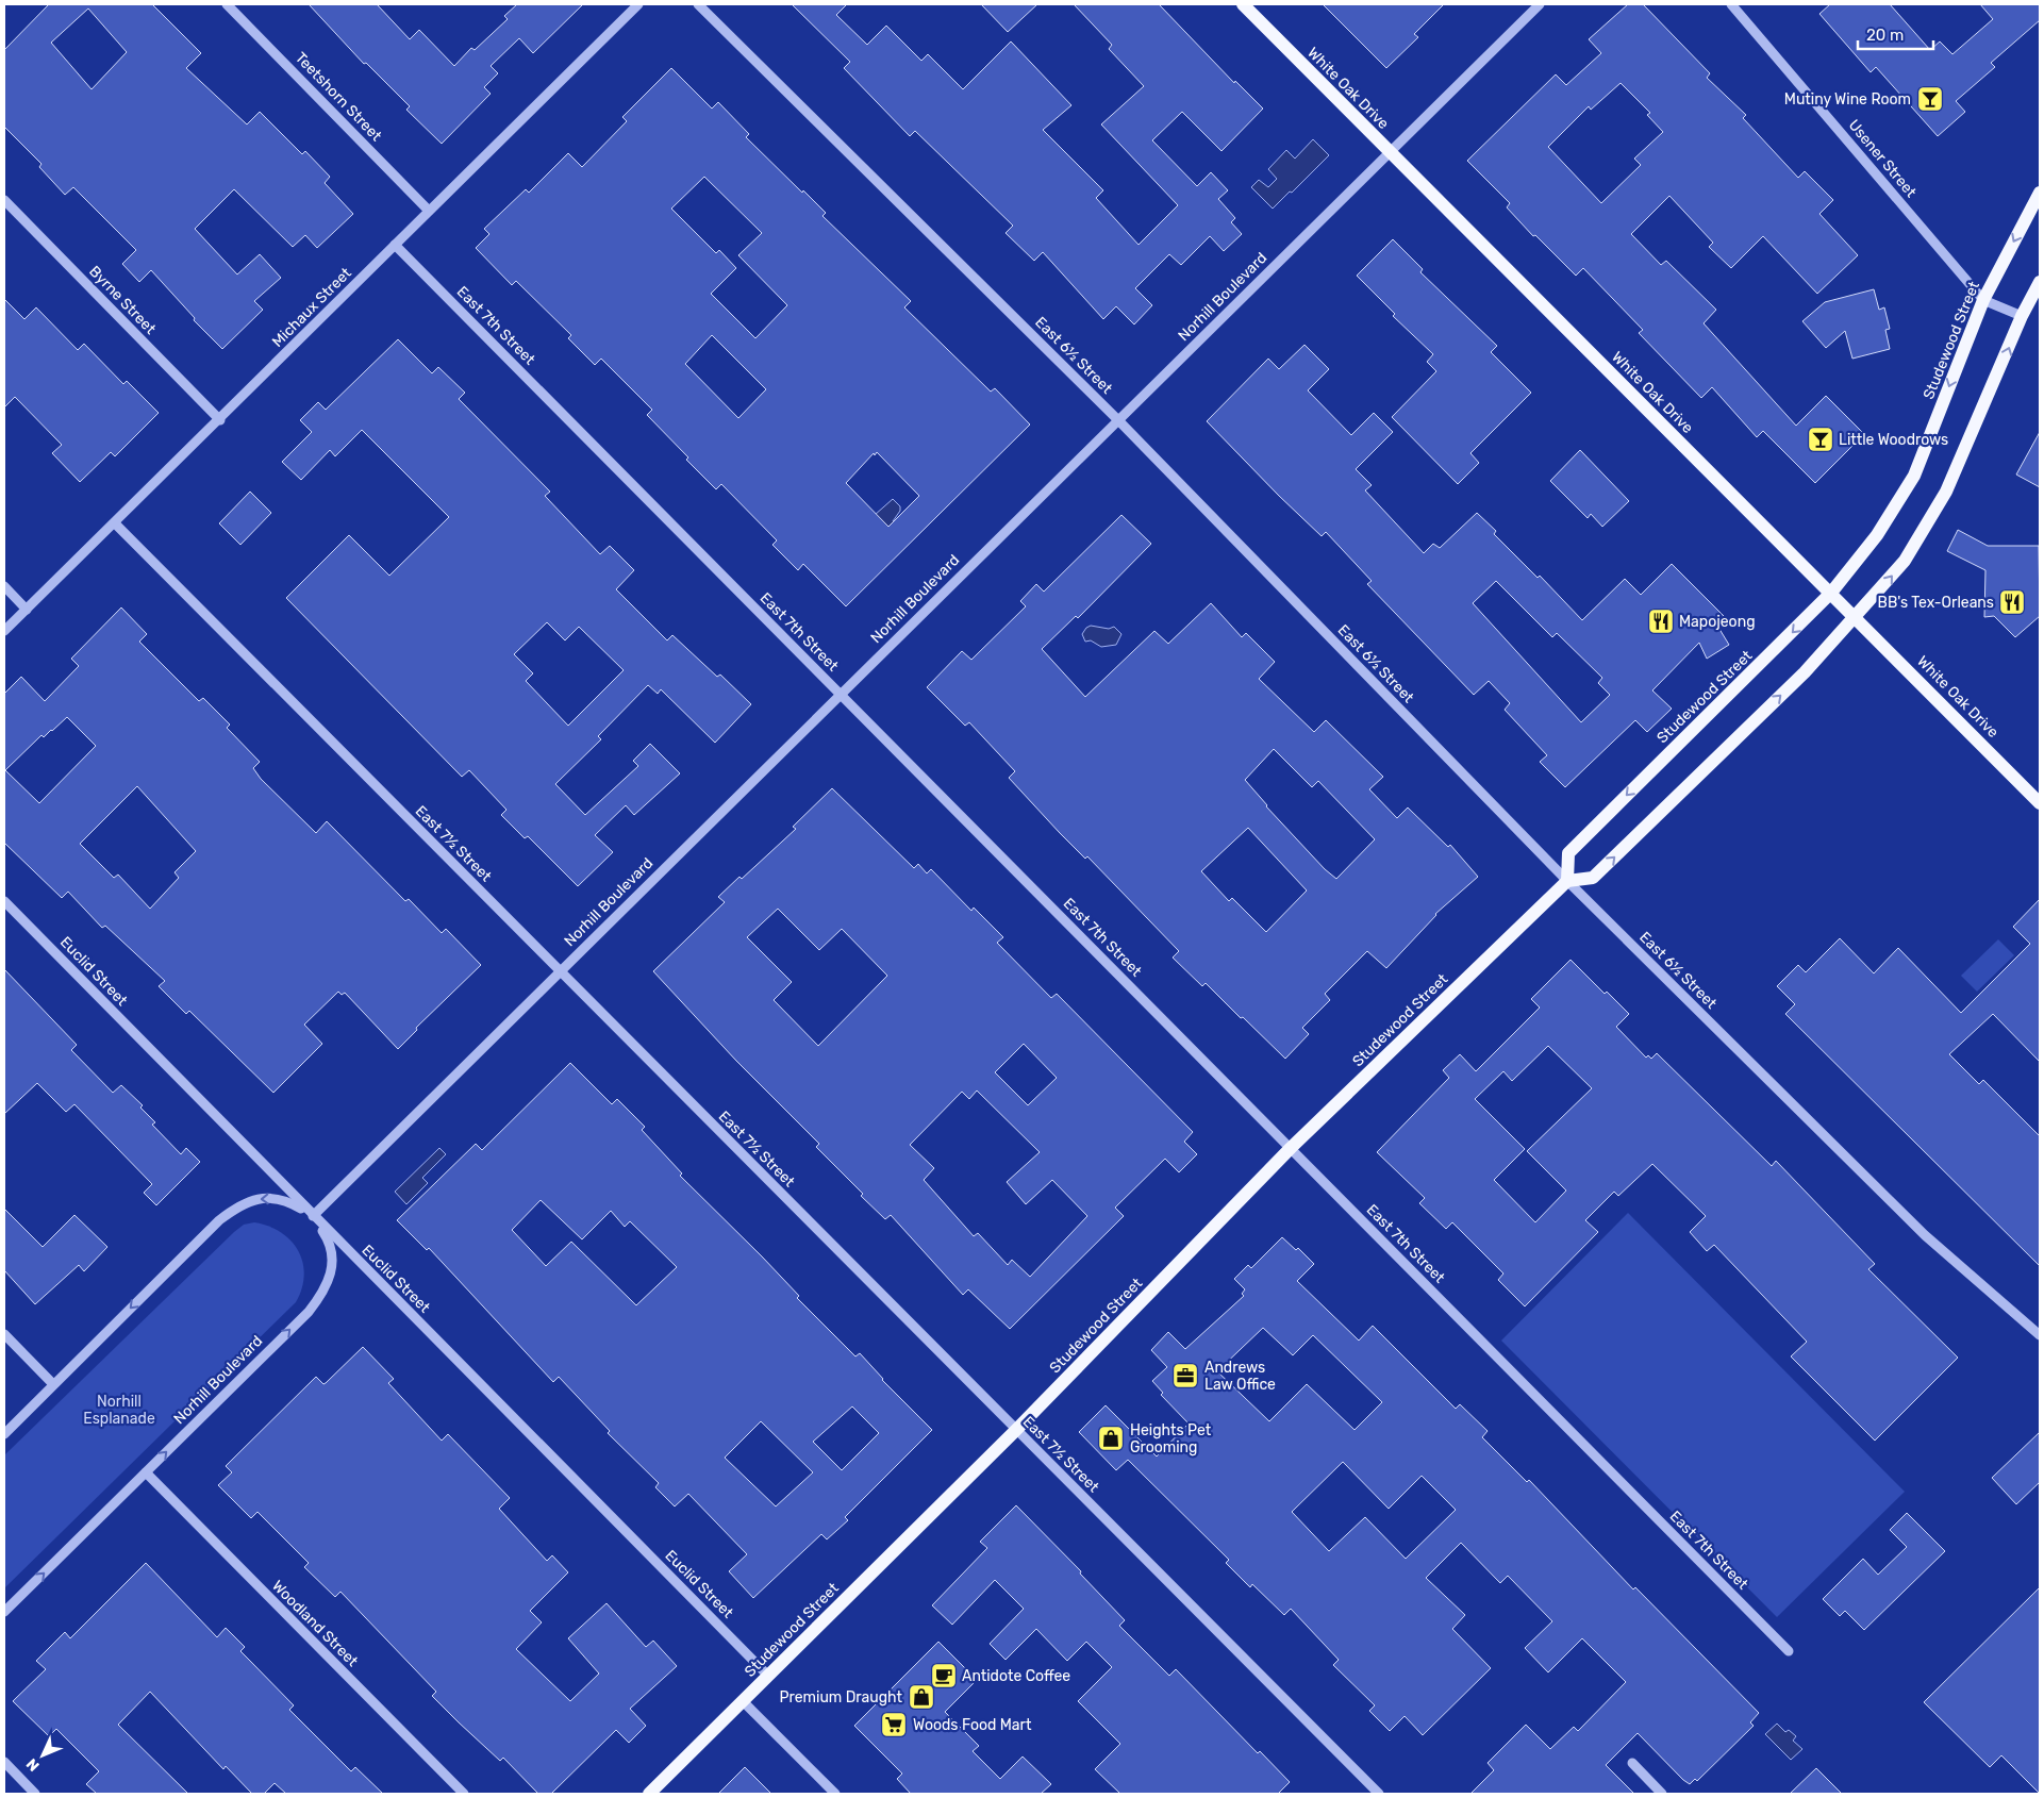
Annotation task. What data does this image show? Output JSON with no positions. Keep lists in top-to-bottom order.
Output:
{
  "streets": {
    "main road": ["White Oak Drive", "Studewood Street"],
    "street": [
      "Teetshorn Street",
      "Usener Street",
      "Norhill Boulevard",
      "Byrne Street",
      "Michaux Street",
      "East 7th Street",
      "East 6½ Street",
      "East 7½ Street",
      "Euclid Street",
      "Woodland Street"
    ]
  },
  "crossings": [
    ["White Oak Drive", "Norhill Boulevard"],
    ["White Oak Drive", "Studewood Street"],
    ["Teetshorn Street", "Michaux Street"],
    ["Usener Street", "Studewood Street"],
    ["Norhill Boulevard", "East 7th Street"],
    ["Norhill Boulevard", "East 6½ Street"],
    ["Norhill Boulevard", "East 7½ Street"],
    ["Norhill Boulevard", "Euclid Street"],
    ["Norhill Boulevard", "Woodland Street"],
    ["Byrne Street", "Michaux Street"],
    ["Michaux Street", "East 7th Street"],
    ["Michaux Street", "East 7½ Street"],
    ["East 7th Street", "Studewood Street"],
    ["Studewood Street", "East 6½ Street"],
    ["Studewood Street", "East 7½ Street"],
    ["Studewood Street", "Euclid Street"]
  ],
  "parks": ["Norhill Esplanade"],
  "places": {
    "bar": ["Mutiny Wine Room", "Little Woodrows"],
    "restaurant": ["BB's Tex-Orleans", "Mapojeong"],
    "office": ["Andrews Law Office"],
    "shop": ["Heights Pet Grooming", "Premium Draught"],
    "cafe": ["Antidote Coffee"],
    "supermarket": ["Woods Food Mart"]
  },
  "scale_bar": "20 m",
  "north": "bottom left"
}
